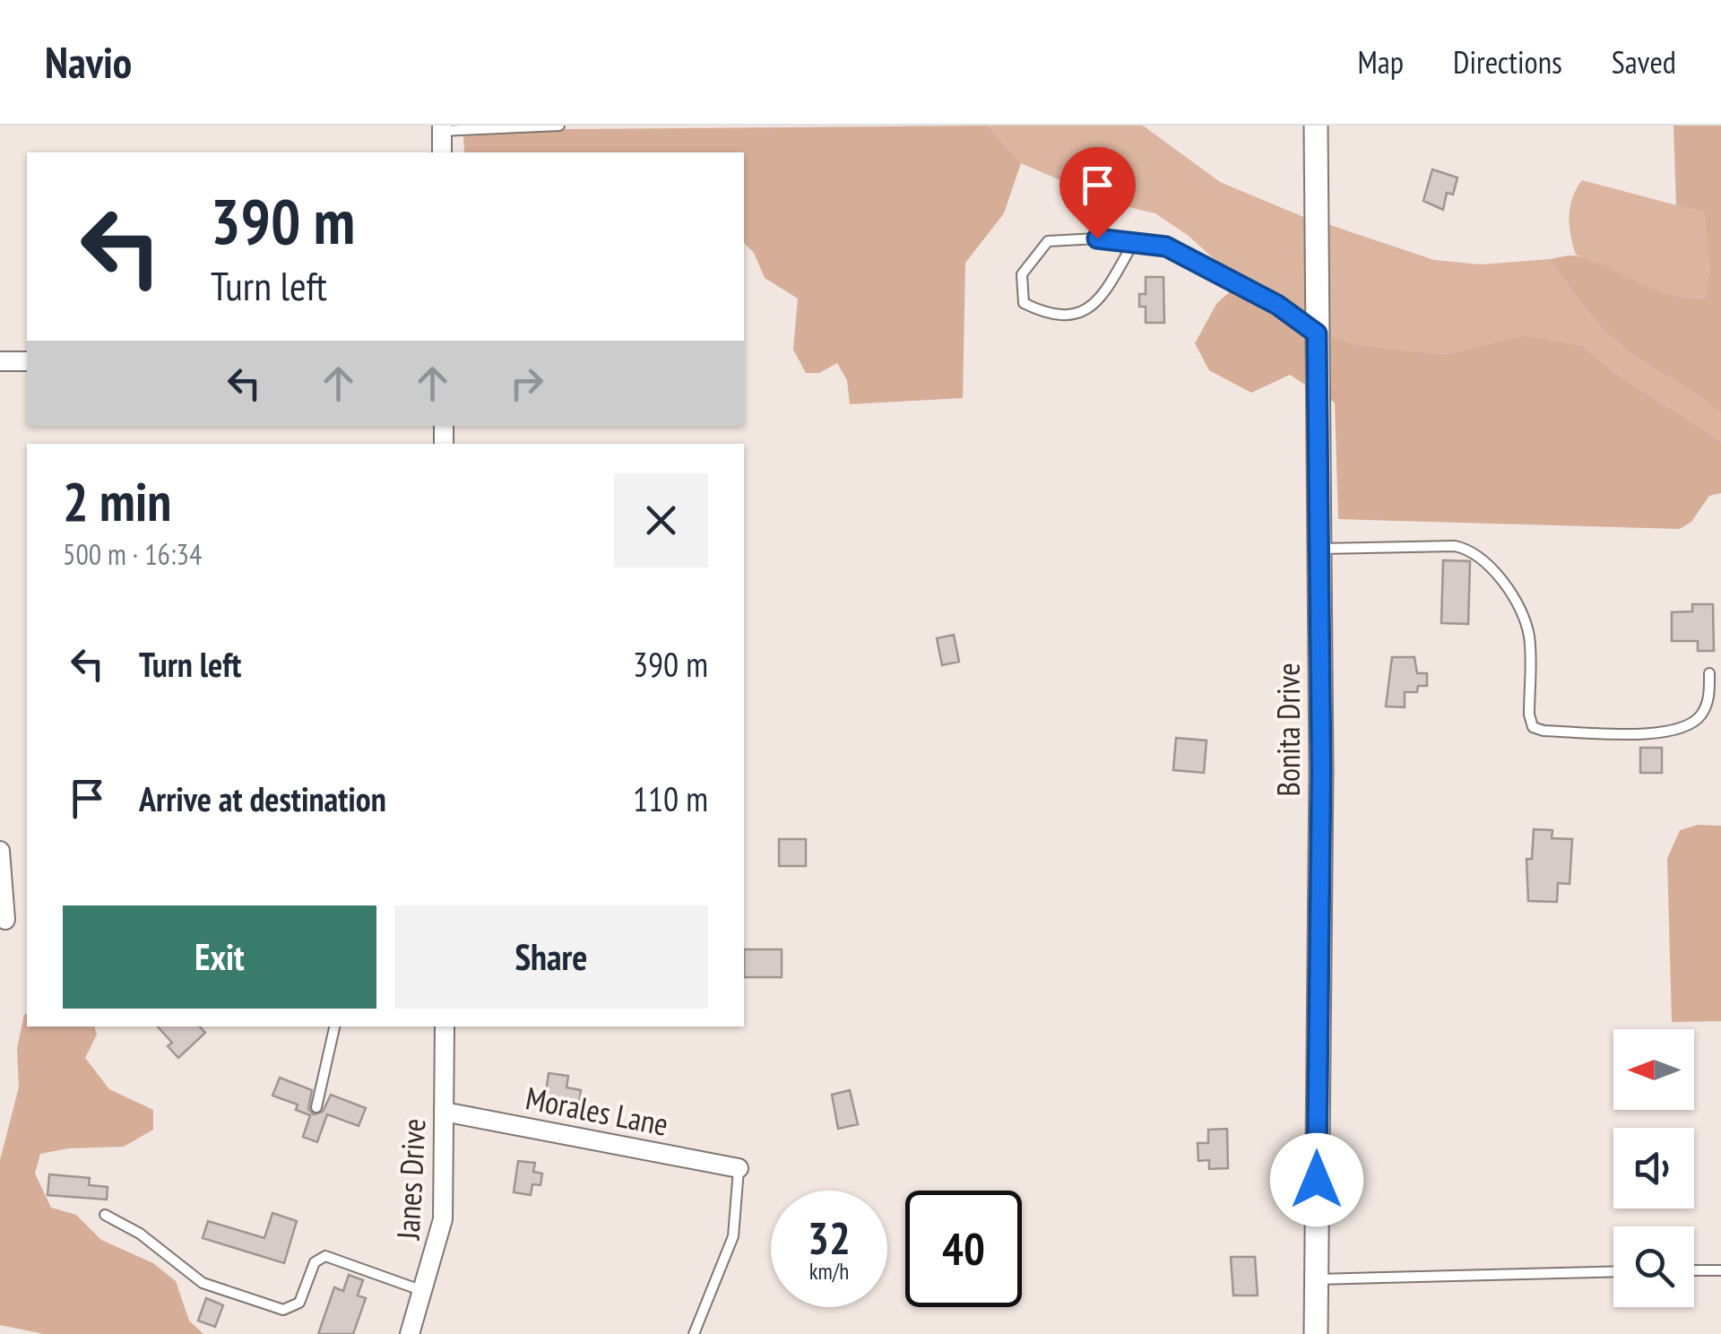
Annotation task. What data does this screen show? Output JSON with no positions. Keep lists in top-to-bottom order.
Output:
{
  "streets": {
    "street": ["Bonita Drive", "Morales Lane", "Janes Drive"]
  },
  "crossings": [
    ["Morales Lane", "Janes Drive"]
  ],
  "north": "left",
  "page": {
    "header": "Navio",
    "nav": ["Map", "Directions", "Saved"],
    "turn": ["390 m", "Turn left"],
    "heading": ["2 min", "500 m · 16:34"],
    "list": [
      {
        "name": "Turn left",
        "value": "390 m"
      },
      {
        "name": "Arrive at destination",
        "value": "110 m"
      }
    ],
    "buttons": ["Exit", "Share"],
    "speed": "32 km/h",
    "limit": "40"
  }
}
